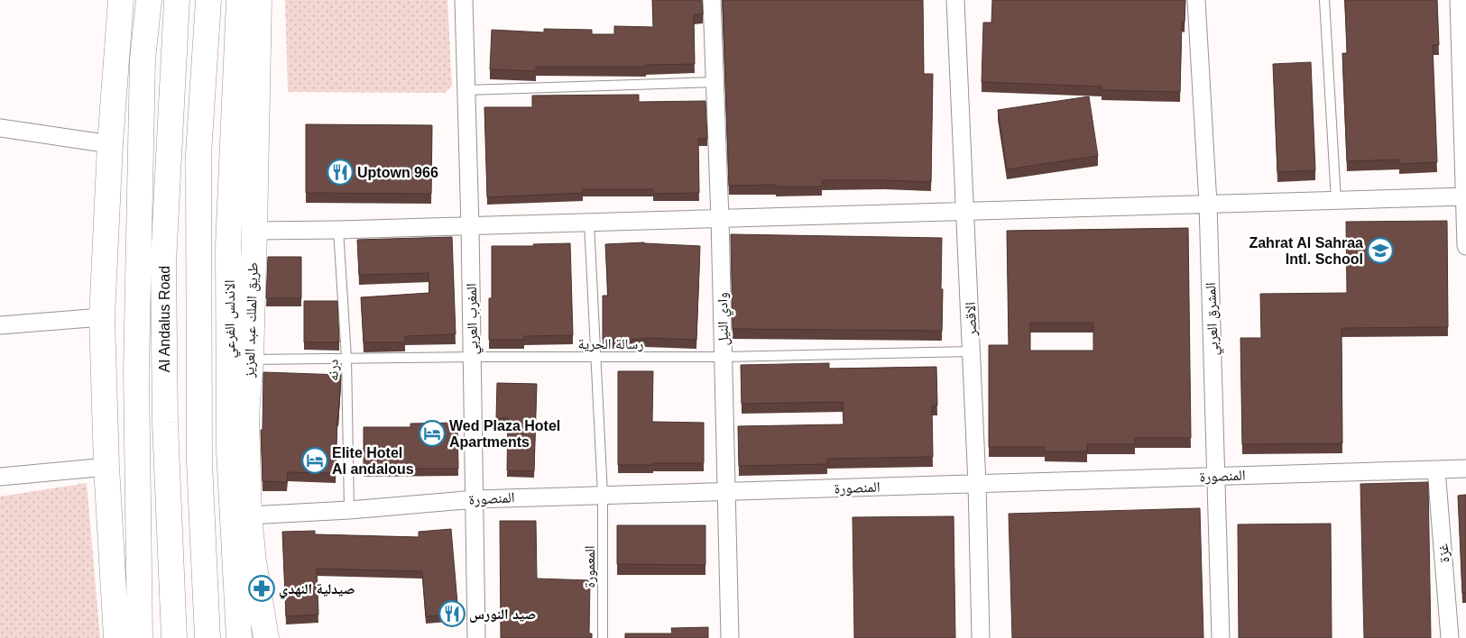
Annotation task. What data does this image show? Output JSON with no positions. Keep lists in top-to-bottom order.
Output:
{
  "streets": {
    "main road": ["Al Andalus Road", "الاندلس الفرعي", "طريق الملك عبد العزيز"],
    "street": [
      "المغرب العربي",
      "وادي النيل",
      "الاقصر",
      "المشرق العربي",
      "المنصورة",
      "غزة"
    ],
    "lane": ["رسالة الحرية", "درنه", "المعمورة"]
  },
  "crossings": [
    ["المغرب العربي", "رسالة الحرية"],
    ["المغرب العربي", "المنصورة"],
    ["وادي النيل", "رسالة الحرية"],
    ["وادي النيل", "المنصورة"],
    ["الاقصر", "رسالة الحرية"],
    ["الاقصر", "المنصورة"],
    ["المشرق العربي", "المنصورة"],
    ["طريق الملك عبد العزيز", "رسالة الحرية"],
    ["طريق الملك عبد العزيز", "المنصورة"],
    ["رسالة الحرية", "درنه"],
    ["رسالة الحرية", "المعمورة"],
    ["درنه", "المنصورة"],
    ["المنصورة", "غزة"],
    ["المنصورة", "المعمورة"]
  ],
  "places": {
    "restaurant": ["Uptown 966", "صيد النورس"],
    "school or university": ["Zahrat Al Sahraa Intl. School"],
    "hotel": ["Wed Plaza Hotel Apartments", "Elite Hotel Al andalous"],
    "pharmacy": ["صيدلية النهدي"]
  }
}
